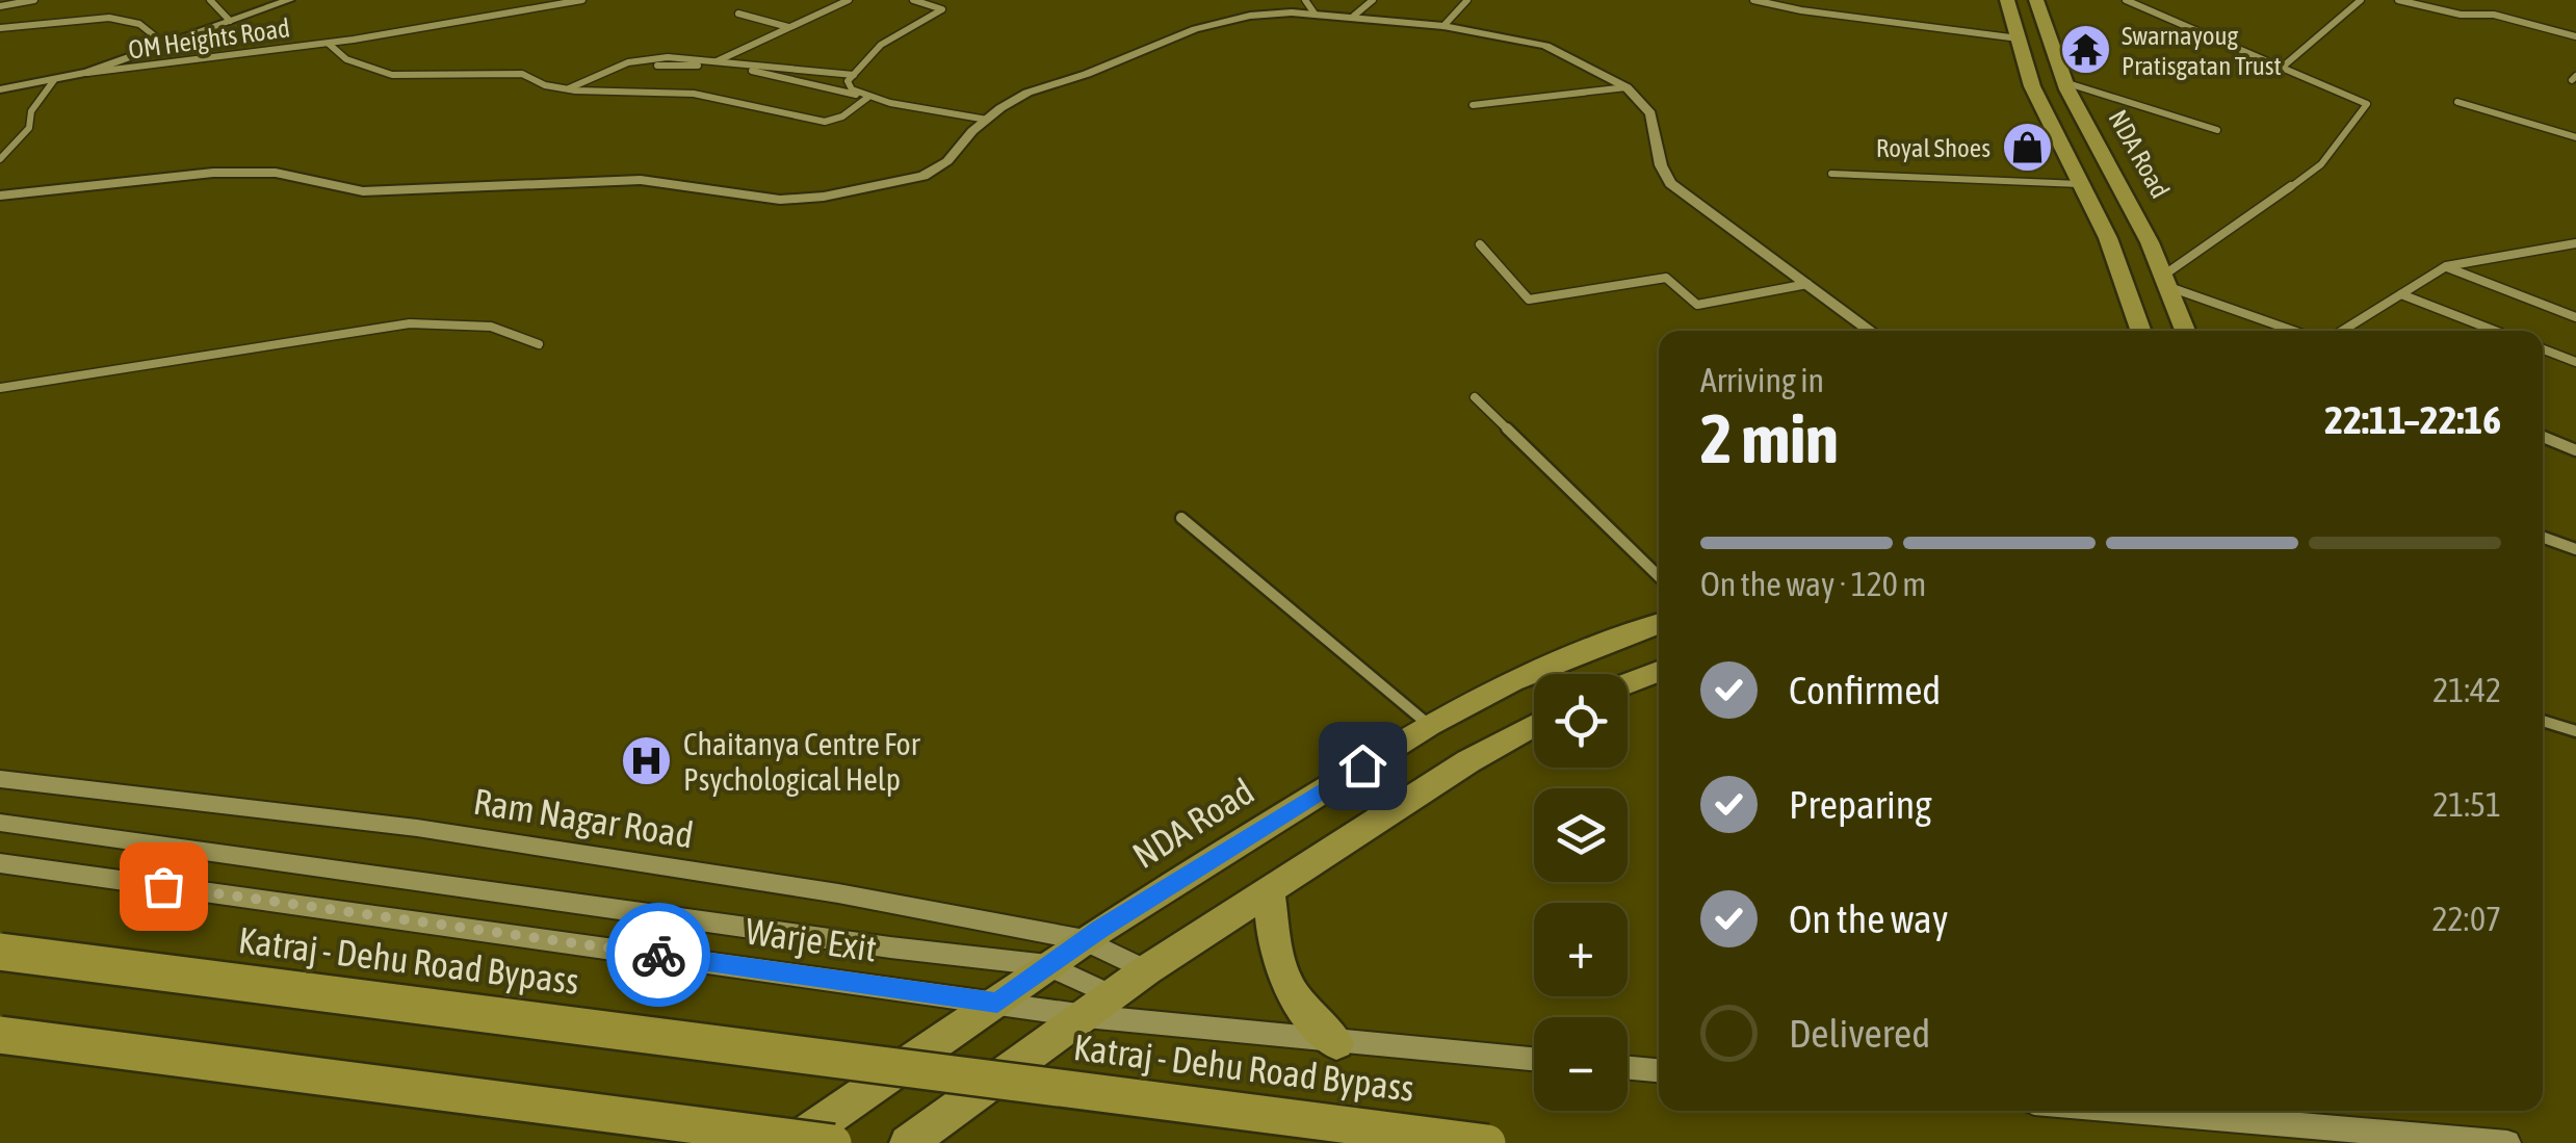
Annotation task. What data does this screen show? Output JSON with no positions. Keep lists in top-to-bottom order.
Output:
{
  "streets": {
    "highway": ["Katraj - Dehu Road Bypass"],
    "main road": ["NDA Road"],
    "street": ["OM Heights Road", "Ram Nagar Road", "Warje Exit"]
  },
  "crossings": [
    ["NDA Road", "Ram Nagar Road"],
    ["NDA Road", "Warje Exit"]
  ],
  "places": {
    "temple": ["Swarnayoug Pratisgatan Trust"],
    "shop": ["Royal Shoes"],
    "hospital": ["Chaitanya Centre For Psychological Help"]
  },
  "page": {
    "heading": ["2 min", "Arriving in", "22:11–22:16"],
    "bar": "On the way · 120 m",
    "list": [
      ["Confirmed", "21:42"],
      ["Preparing", "21:51"],
      ["On the way", "22:07"],
      "Delivered"
    ],
    "map_buttons": ["+", "−"]
  }
}
